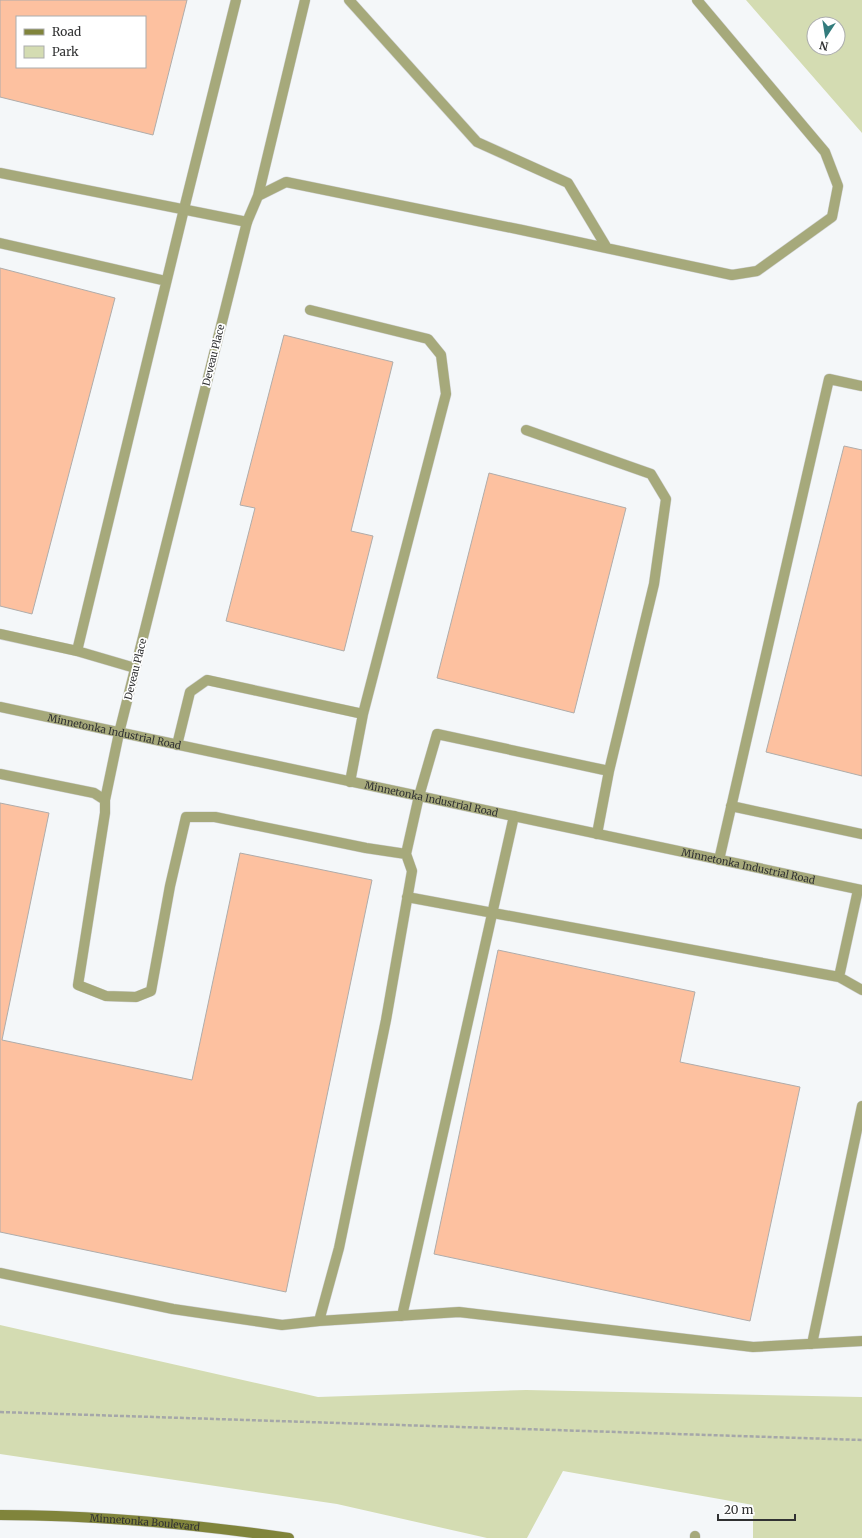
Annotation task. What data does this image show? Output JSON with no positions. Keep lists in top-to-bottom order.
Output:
{
  "streets": {
    "main road": ["Minnetonka Boulevard"],
    "street": ["Deveau Place", "Minnetonka Industrial Road"]
  },
  "crossings": [
    ["Deveau Place", "Minnetonka Industrial Road"]
  ],
  "legend": ["Road", "Park"],
  "scale_bar": "20 m",
  "north": "bottom"
}
